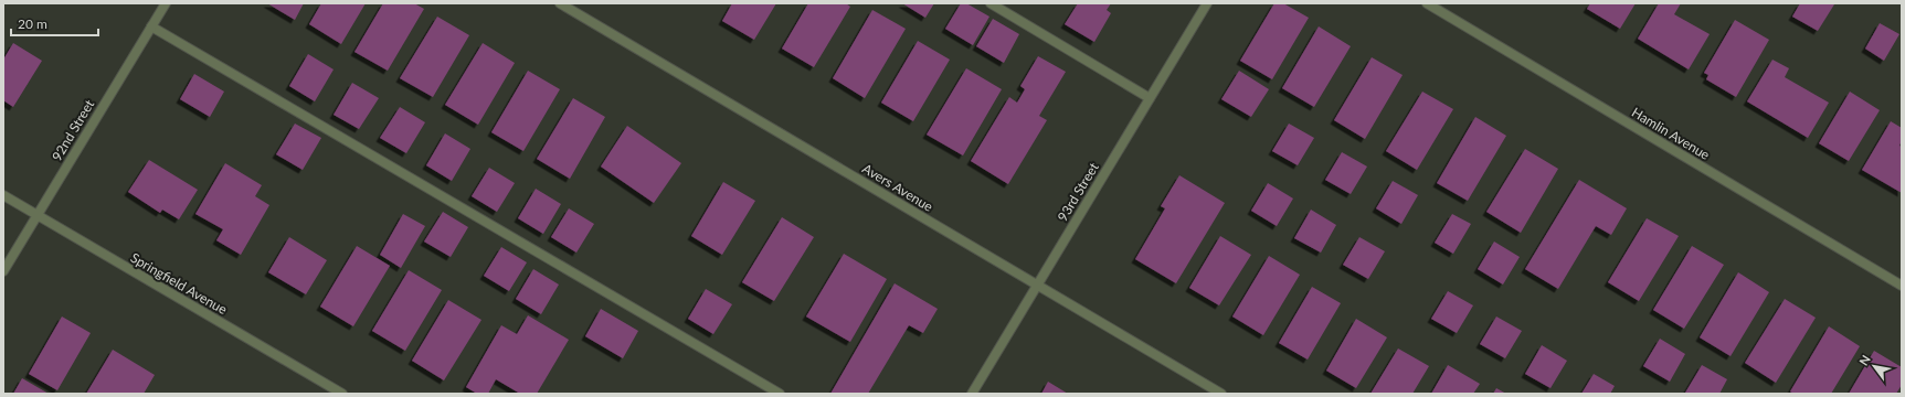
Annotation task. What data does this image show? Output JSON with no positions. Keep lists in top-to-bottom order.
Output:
{
  "streets": {
    "street": [
      "92nd Street",
      "Hamlin Avenue",
      "Avers Avenue",
      "93rd Street",
      "Springfield Avenue"
    ]
  },
  "crossings": [
    ["92nd Street", "Springfield Avenue"],
    ["Avers Avenue", "93rd Street"]
  ],
  "scale_bar": "20 m",
  "north": "top left"
}
